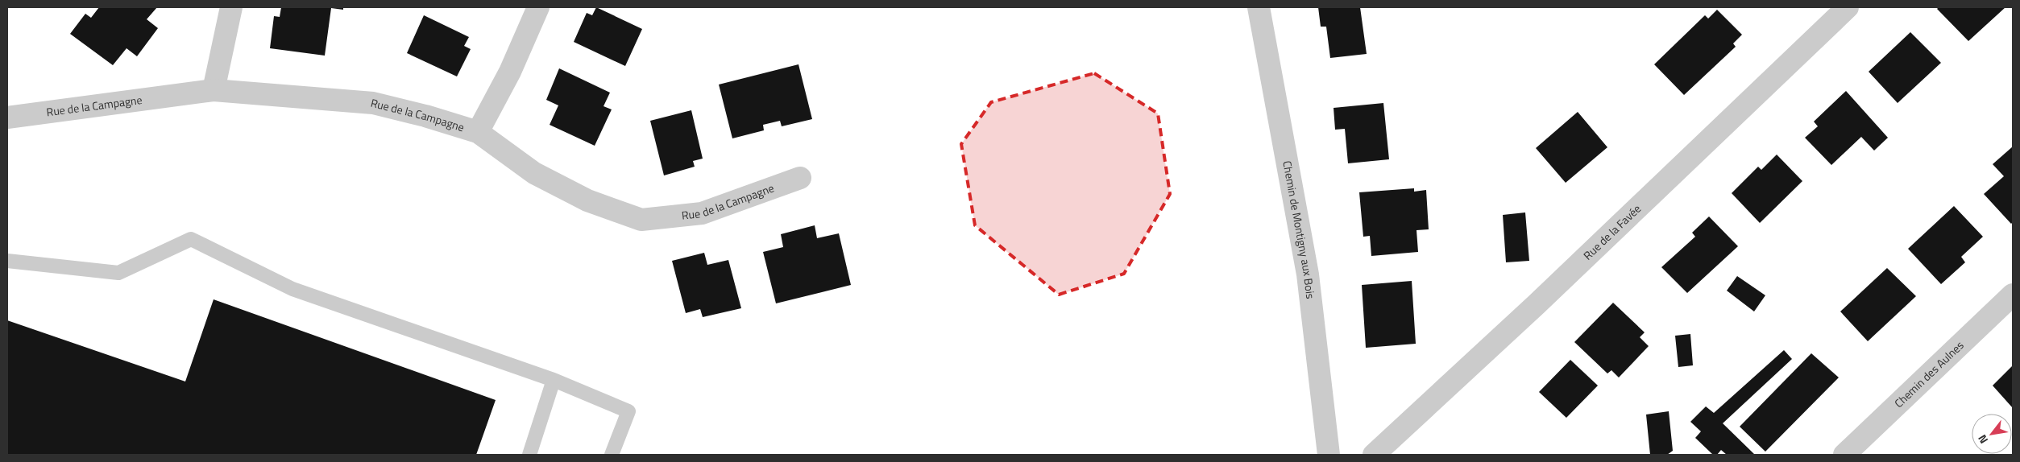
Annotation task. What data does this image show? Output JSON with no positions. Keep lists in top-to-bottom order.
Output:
{
  "streets": {
    "street": [
      "Rue de la Campagne",
      "Chemin de Montigny aux Bois",
      "Rue de la Favée",
      "Chemin des Aulnes"
    ]
  },
  "north": "bottom left"
}
